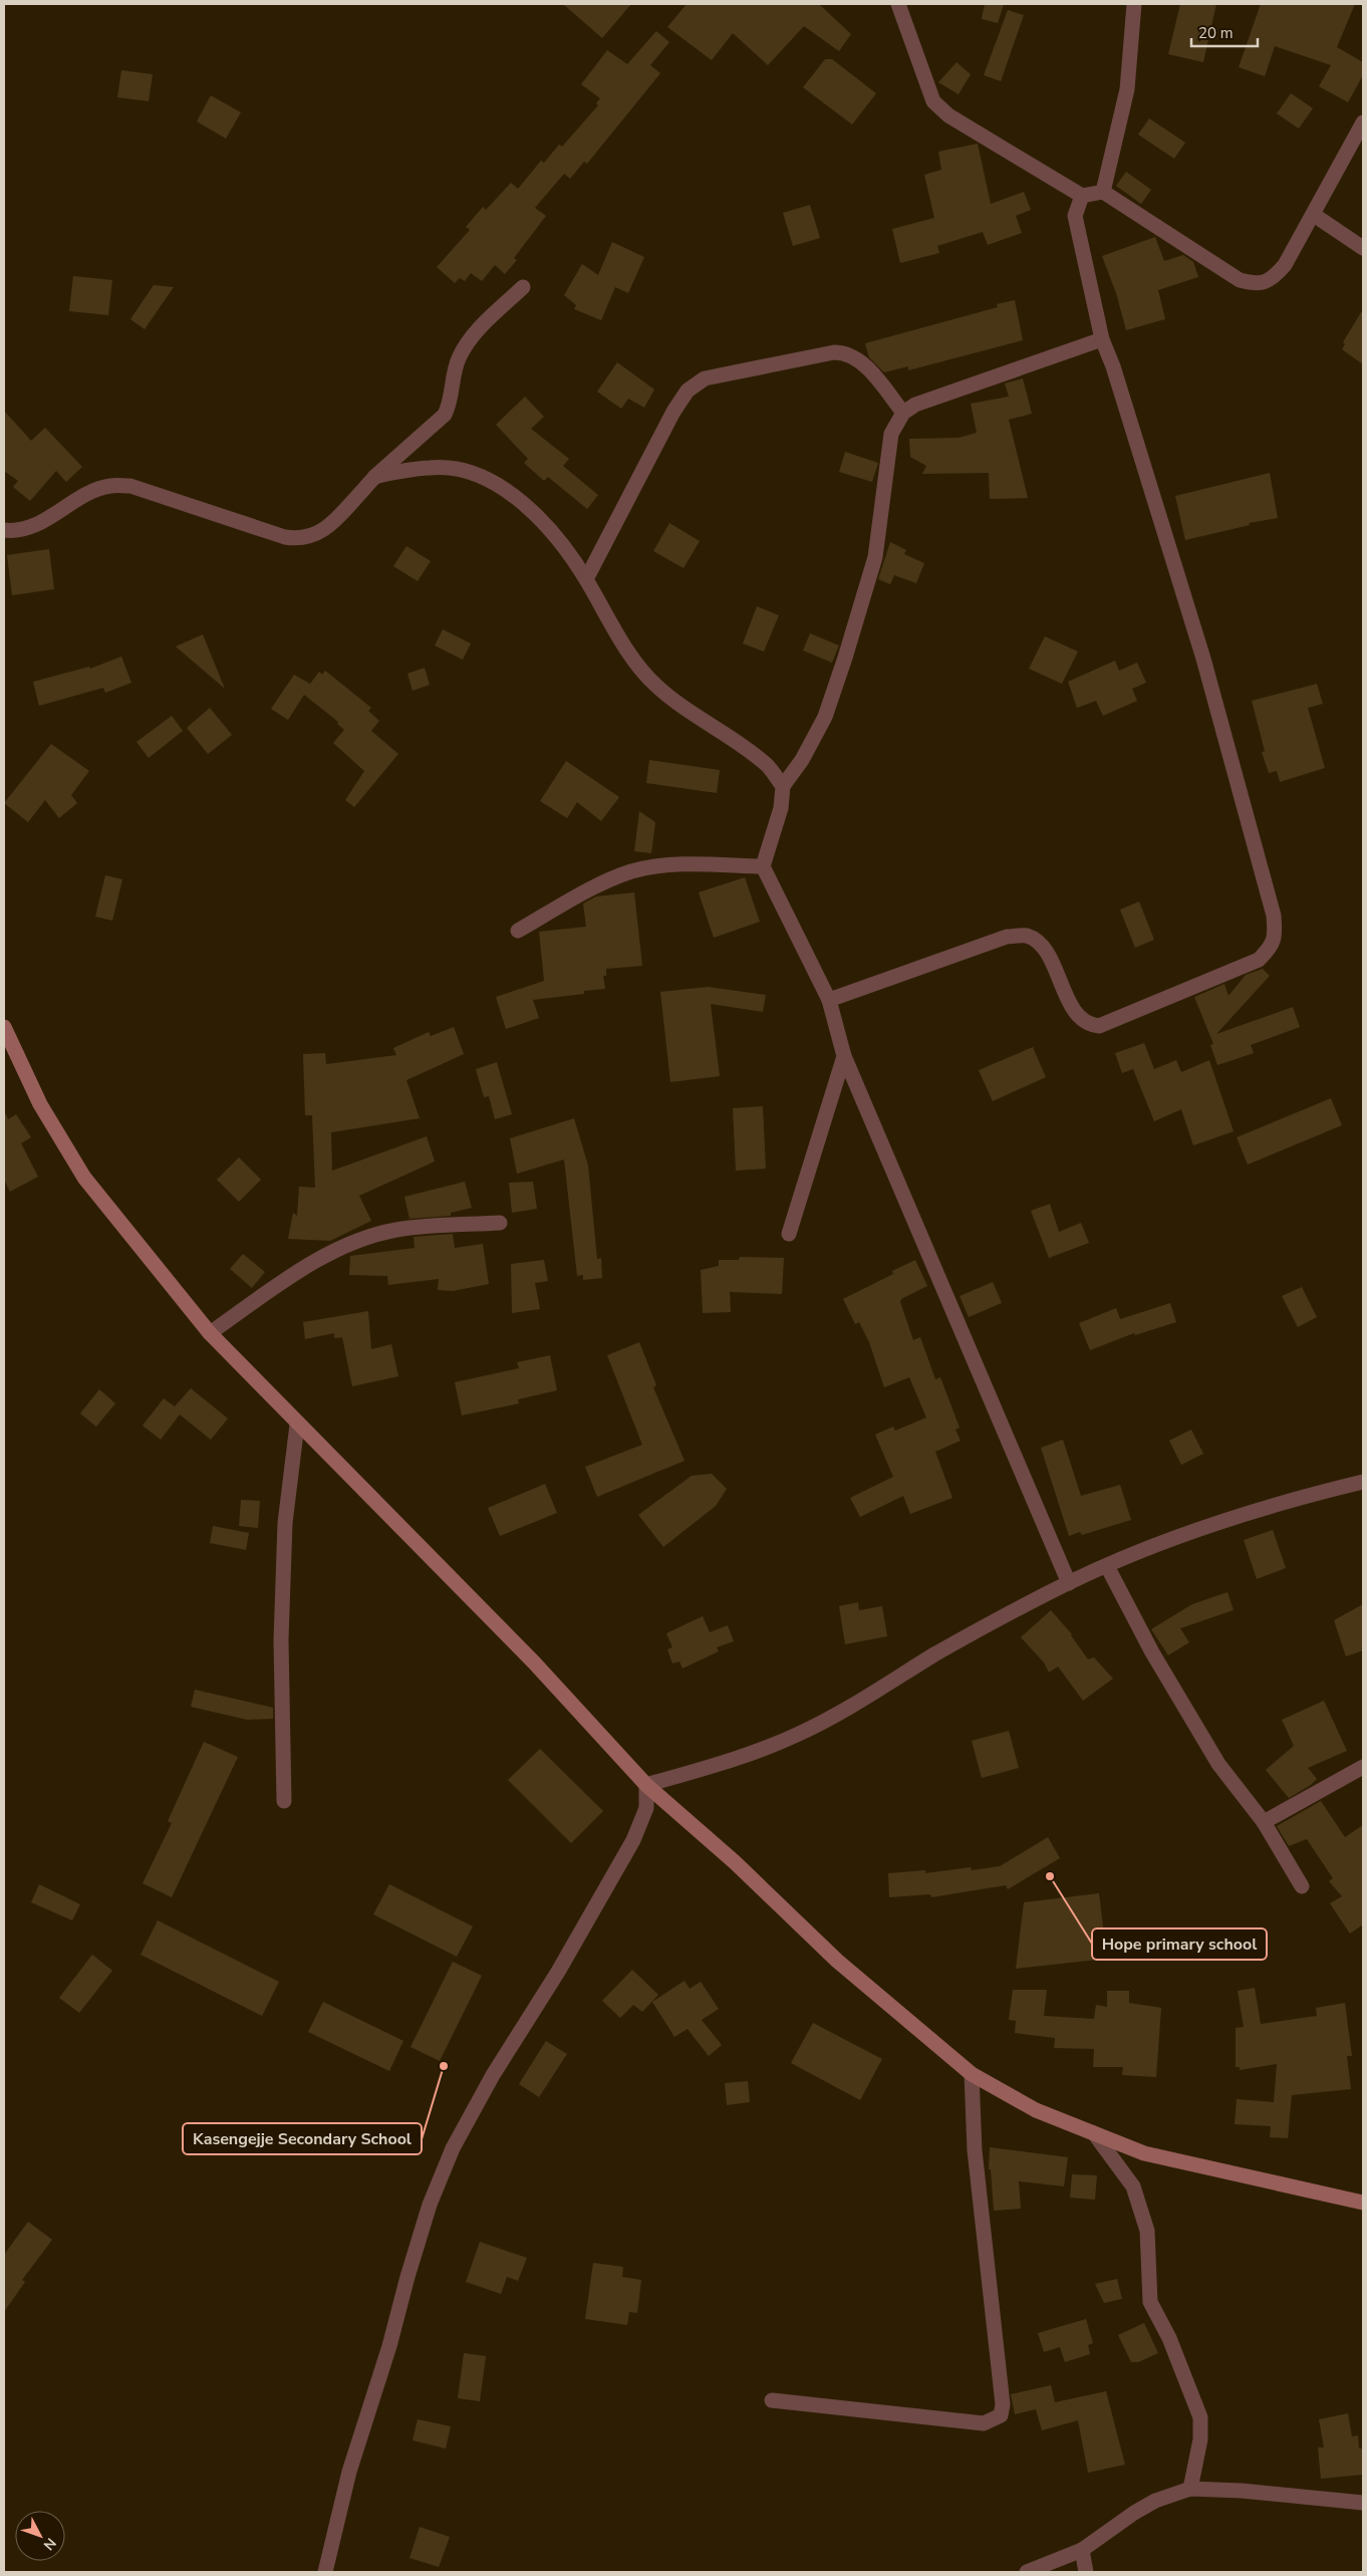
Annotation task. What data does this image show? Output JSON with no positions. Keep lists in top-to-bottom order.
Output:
{
  "places": ["Hope primary school", "Kasengejje Secondary School"],
  "scale_bar": "20 m",
  "north": "bottom right"
}
